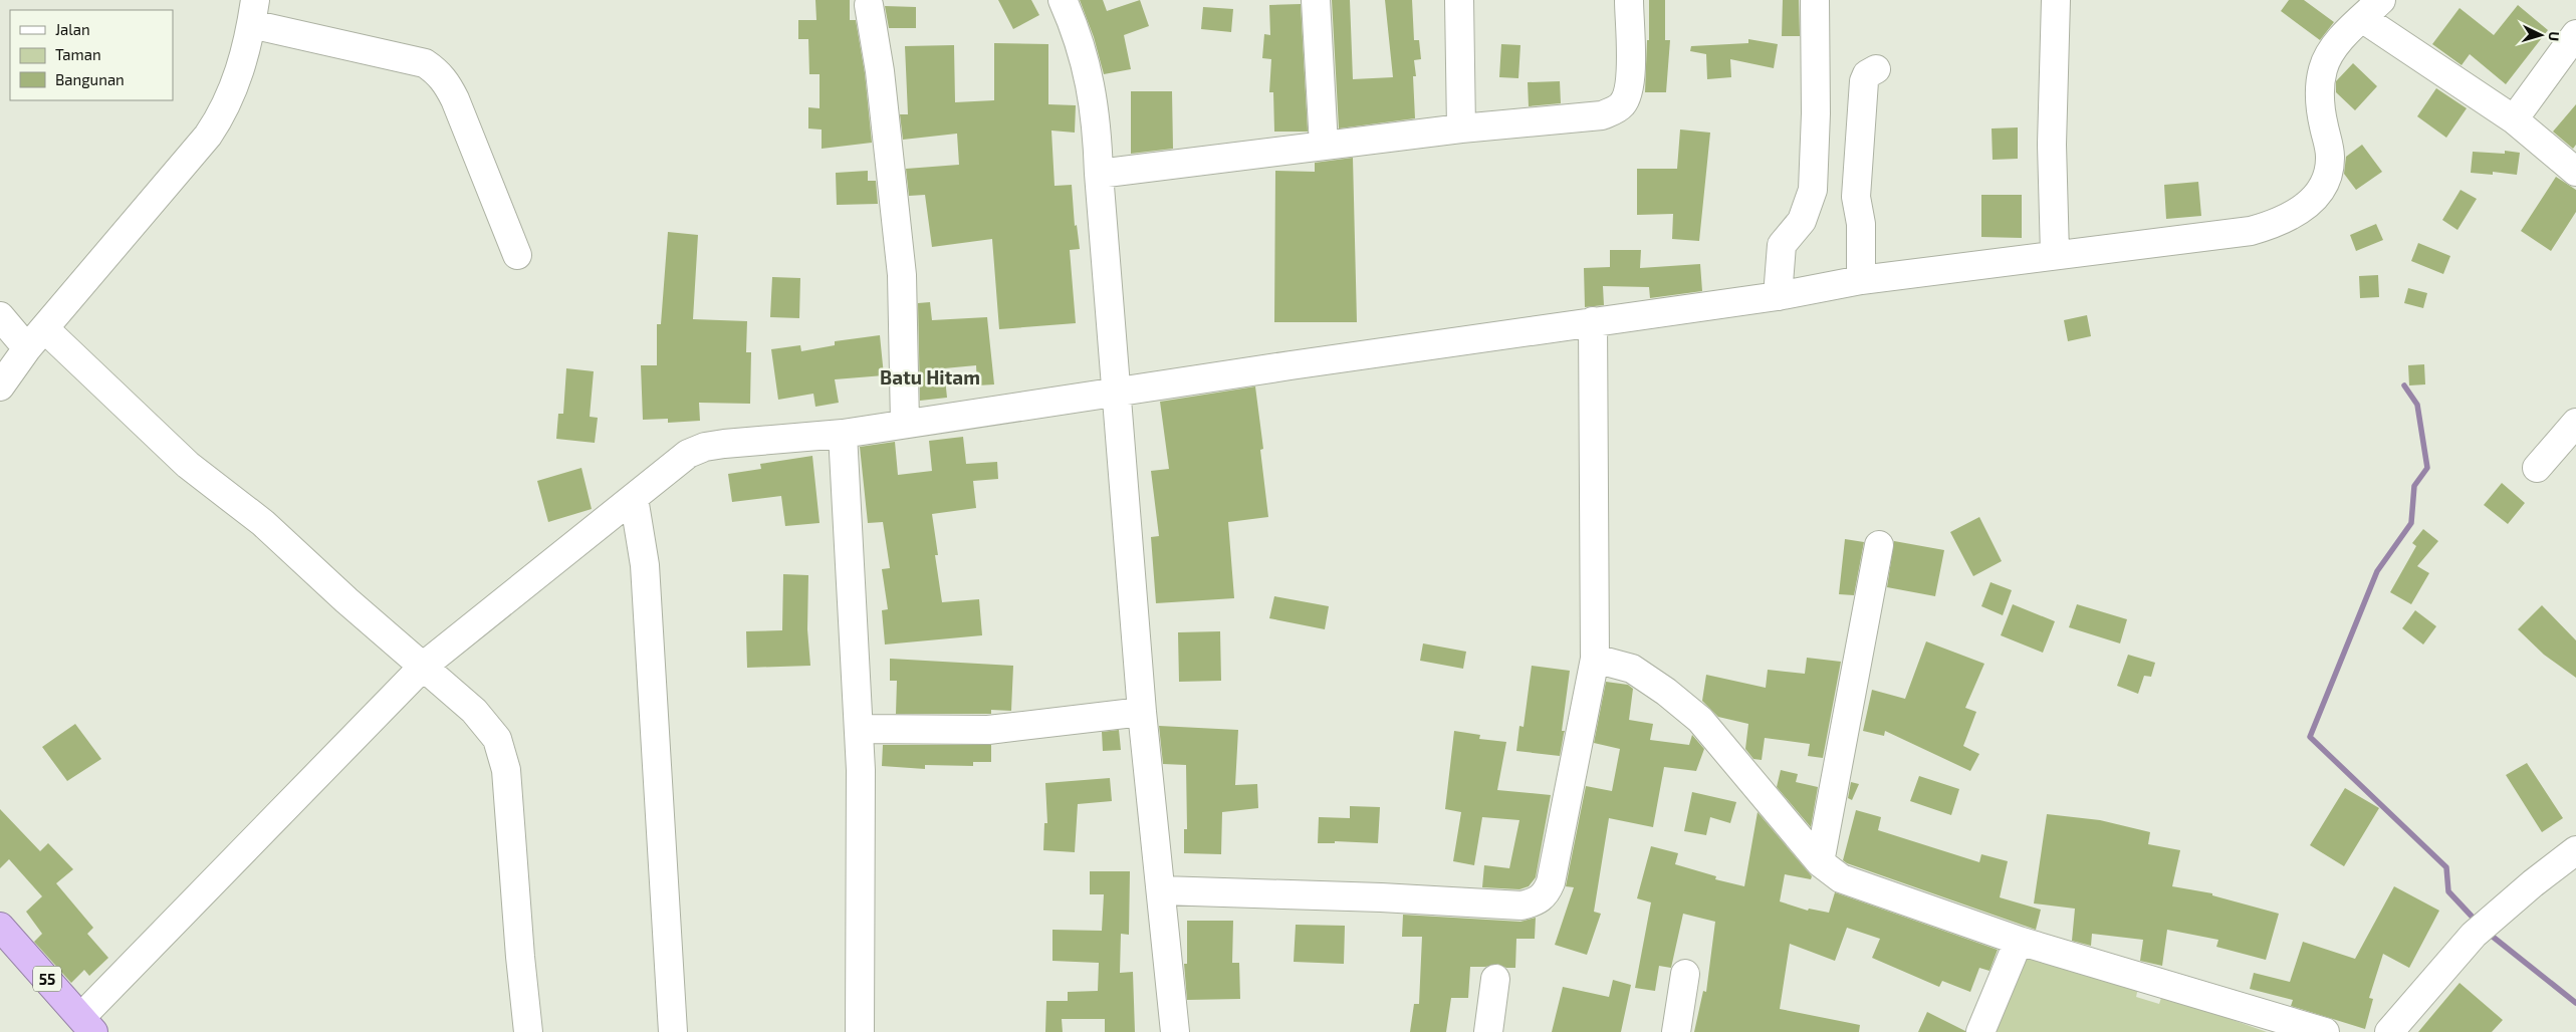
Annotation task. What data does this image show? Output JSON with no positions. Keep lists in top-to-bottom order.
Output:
{
  "streets": {
    "highway": ["55"]
  },
  "districts": ["Batu Hitam"],
  "legend": ["Jalan", "Taman", "Bangunan"],
  "north": "right"
}
